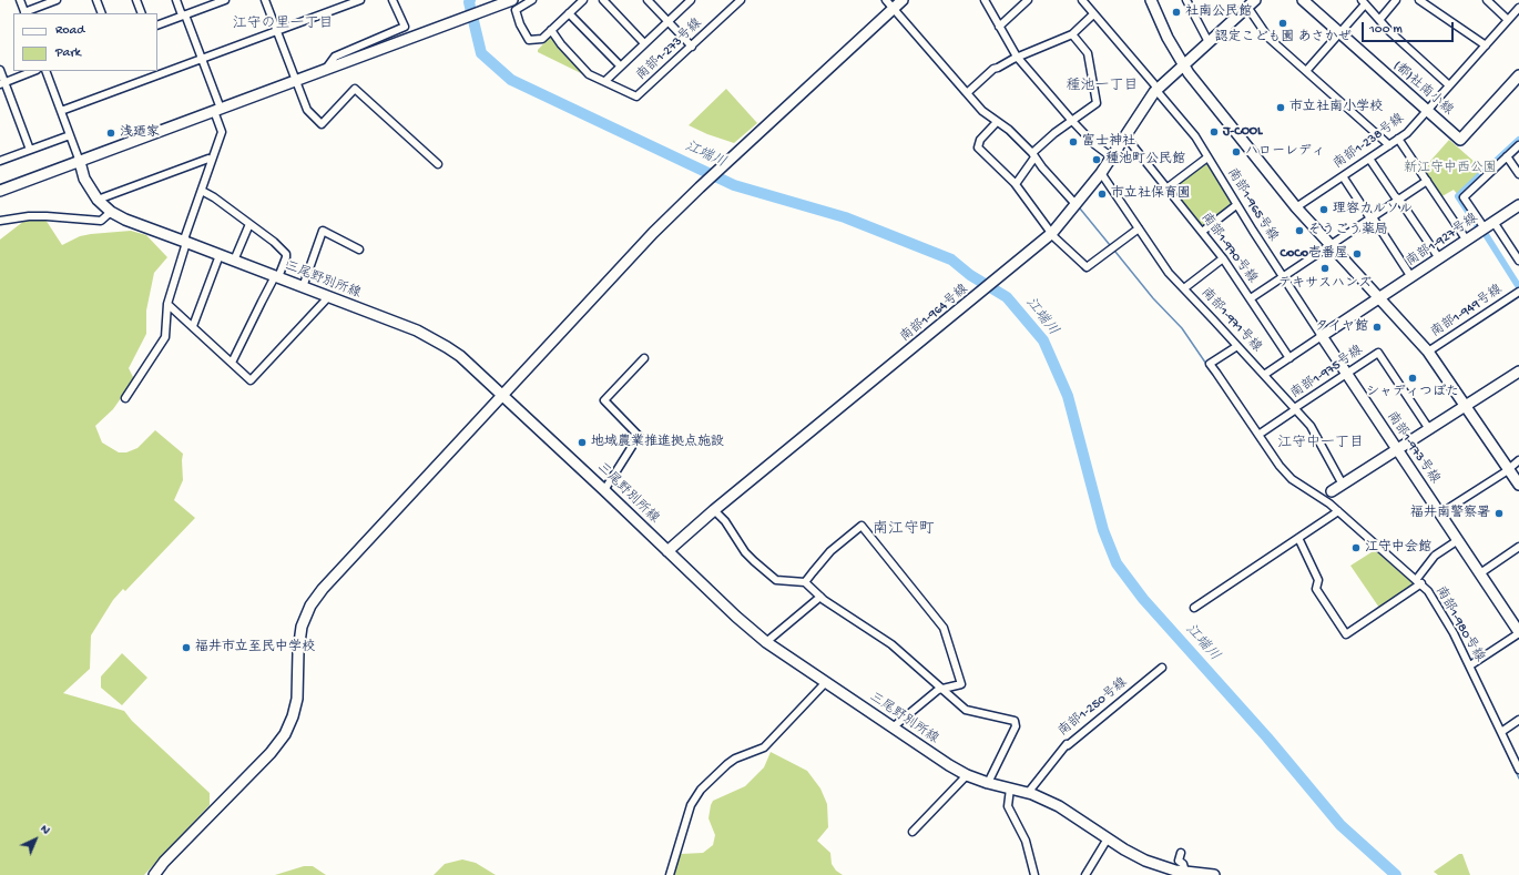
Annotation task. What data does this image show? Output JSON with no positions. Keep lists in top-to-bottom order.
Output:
{
  "streets": {
    "street": [
      "南部1-273号線",
      "(都)社南小線",
      "南部1-238号線",
      "南部1-965号線",
      "南部1-927号線",
      "南部1-970号線",
      "三尾野別所線",
      "南部1-949号線",
      "南部1-964号線",
      "南部1-971号線",
      "南部1-975号線",
      "南部1-973号線",
      "南部1-980号線",
      "南部1-250号線"
    ]
  },
  "crossings": [
    ["(都)社南小線", "南部1-238号線"],
    ["南部1-965号線", "南部1-964号線"],
    ["南部1-965号線", "南部1-973号線"],
    ["南部1-970号線", "南部1-964号線"],
    ["三尾野別所線", "南部1-964号線"],
    ["三尾野別所線", "南部1-250号線"],
    ["南部1-964号線", "南部1-971号線"],
    ["南部1-971号線", "南部1-975号線"],
    ["南部1-971号線", "南部1-980号線"],
    ["南部1-975号線", "南部1-973号線"],
    ["南部1-975号線", "南部1-980号線"]
  ],
  "districts": [
    "江守の里一丁目",
    "種池一丁目",
    "江守中一丁目",
    "南江守町"
  ],
  "water": ["江端川"],
  "parks": ["新江守中西公園"],
  "places": [
    "社南公民館",
    "認定こども園 あさかぜ",
    "市立社南小学校",
    "J-COOL",
    "浅廼家",
    "富士神社",
    "ハローレディ",
    "種池町公民館",
    "市立社保育園",
    "理容カルソル",
    "そうごう薬局",
    "CoCo壱番屋",
    "テキサスハンズ",
    "タイヤ館",
    "シャディつぼた",
    "地域農業推進拠点施設",
    "福井南警察署",
    "江守中会館",
    "福井市立至民中学校"
  ],
  "legend": ["Road", "Park"],
  "scale_bar": "100 m",
  "north": "top right"
}
